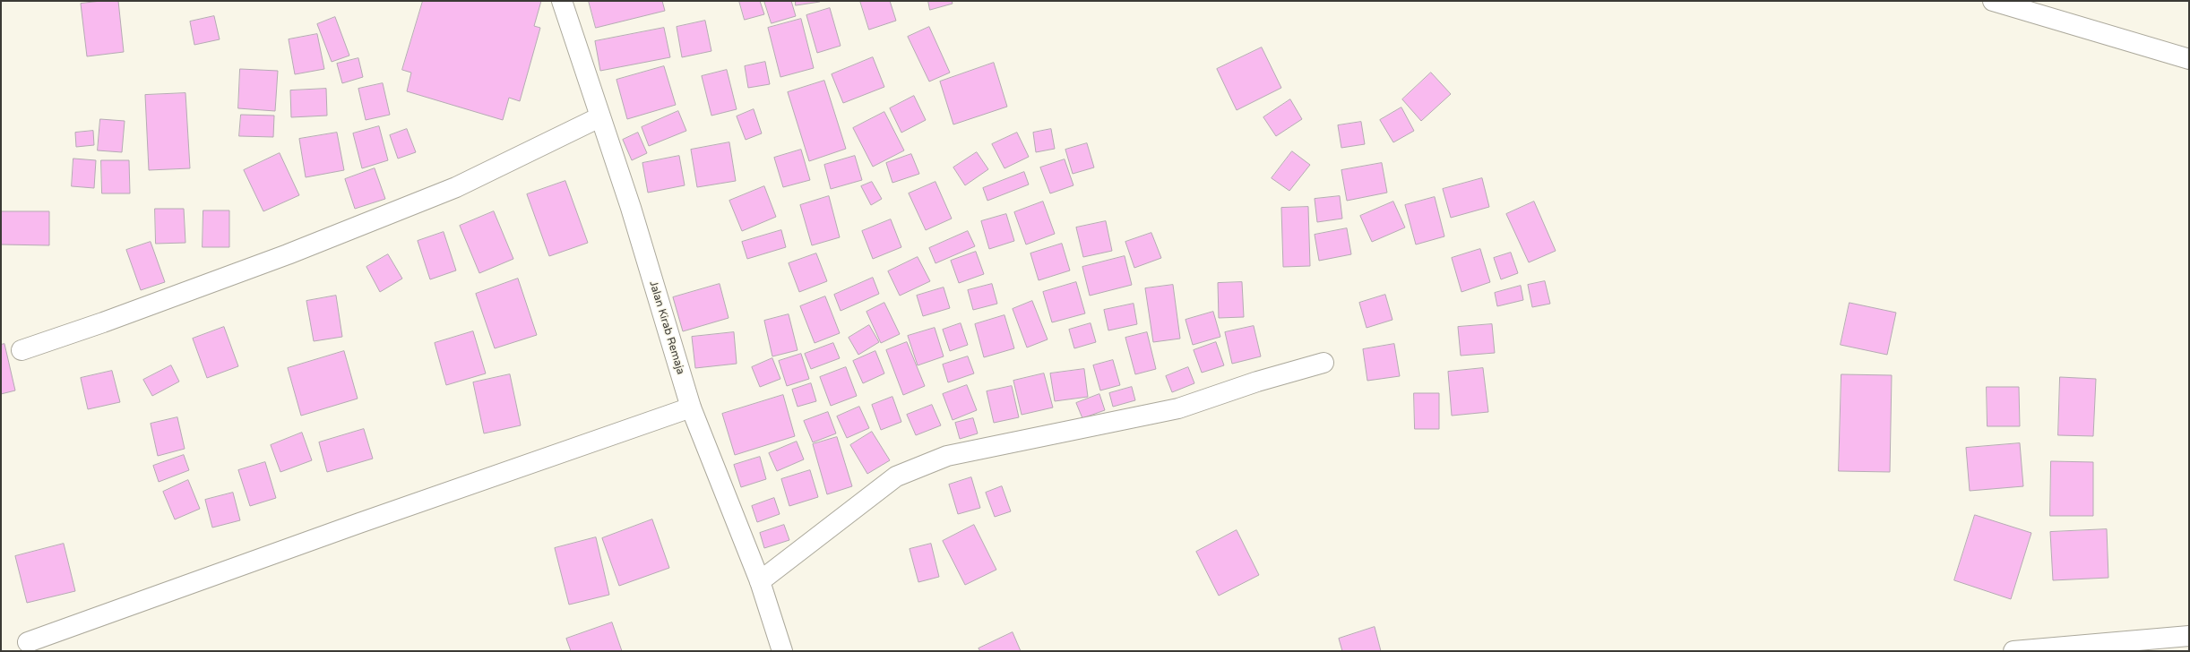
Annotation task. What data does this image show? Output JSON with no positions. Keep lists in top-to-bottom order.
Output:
{
  "streets": {
    "street": ["Jalan Kirab Remaja"]
  }
}
